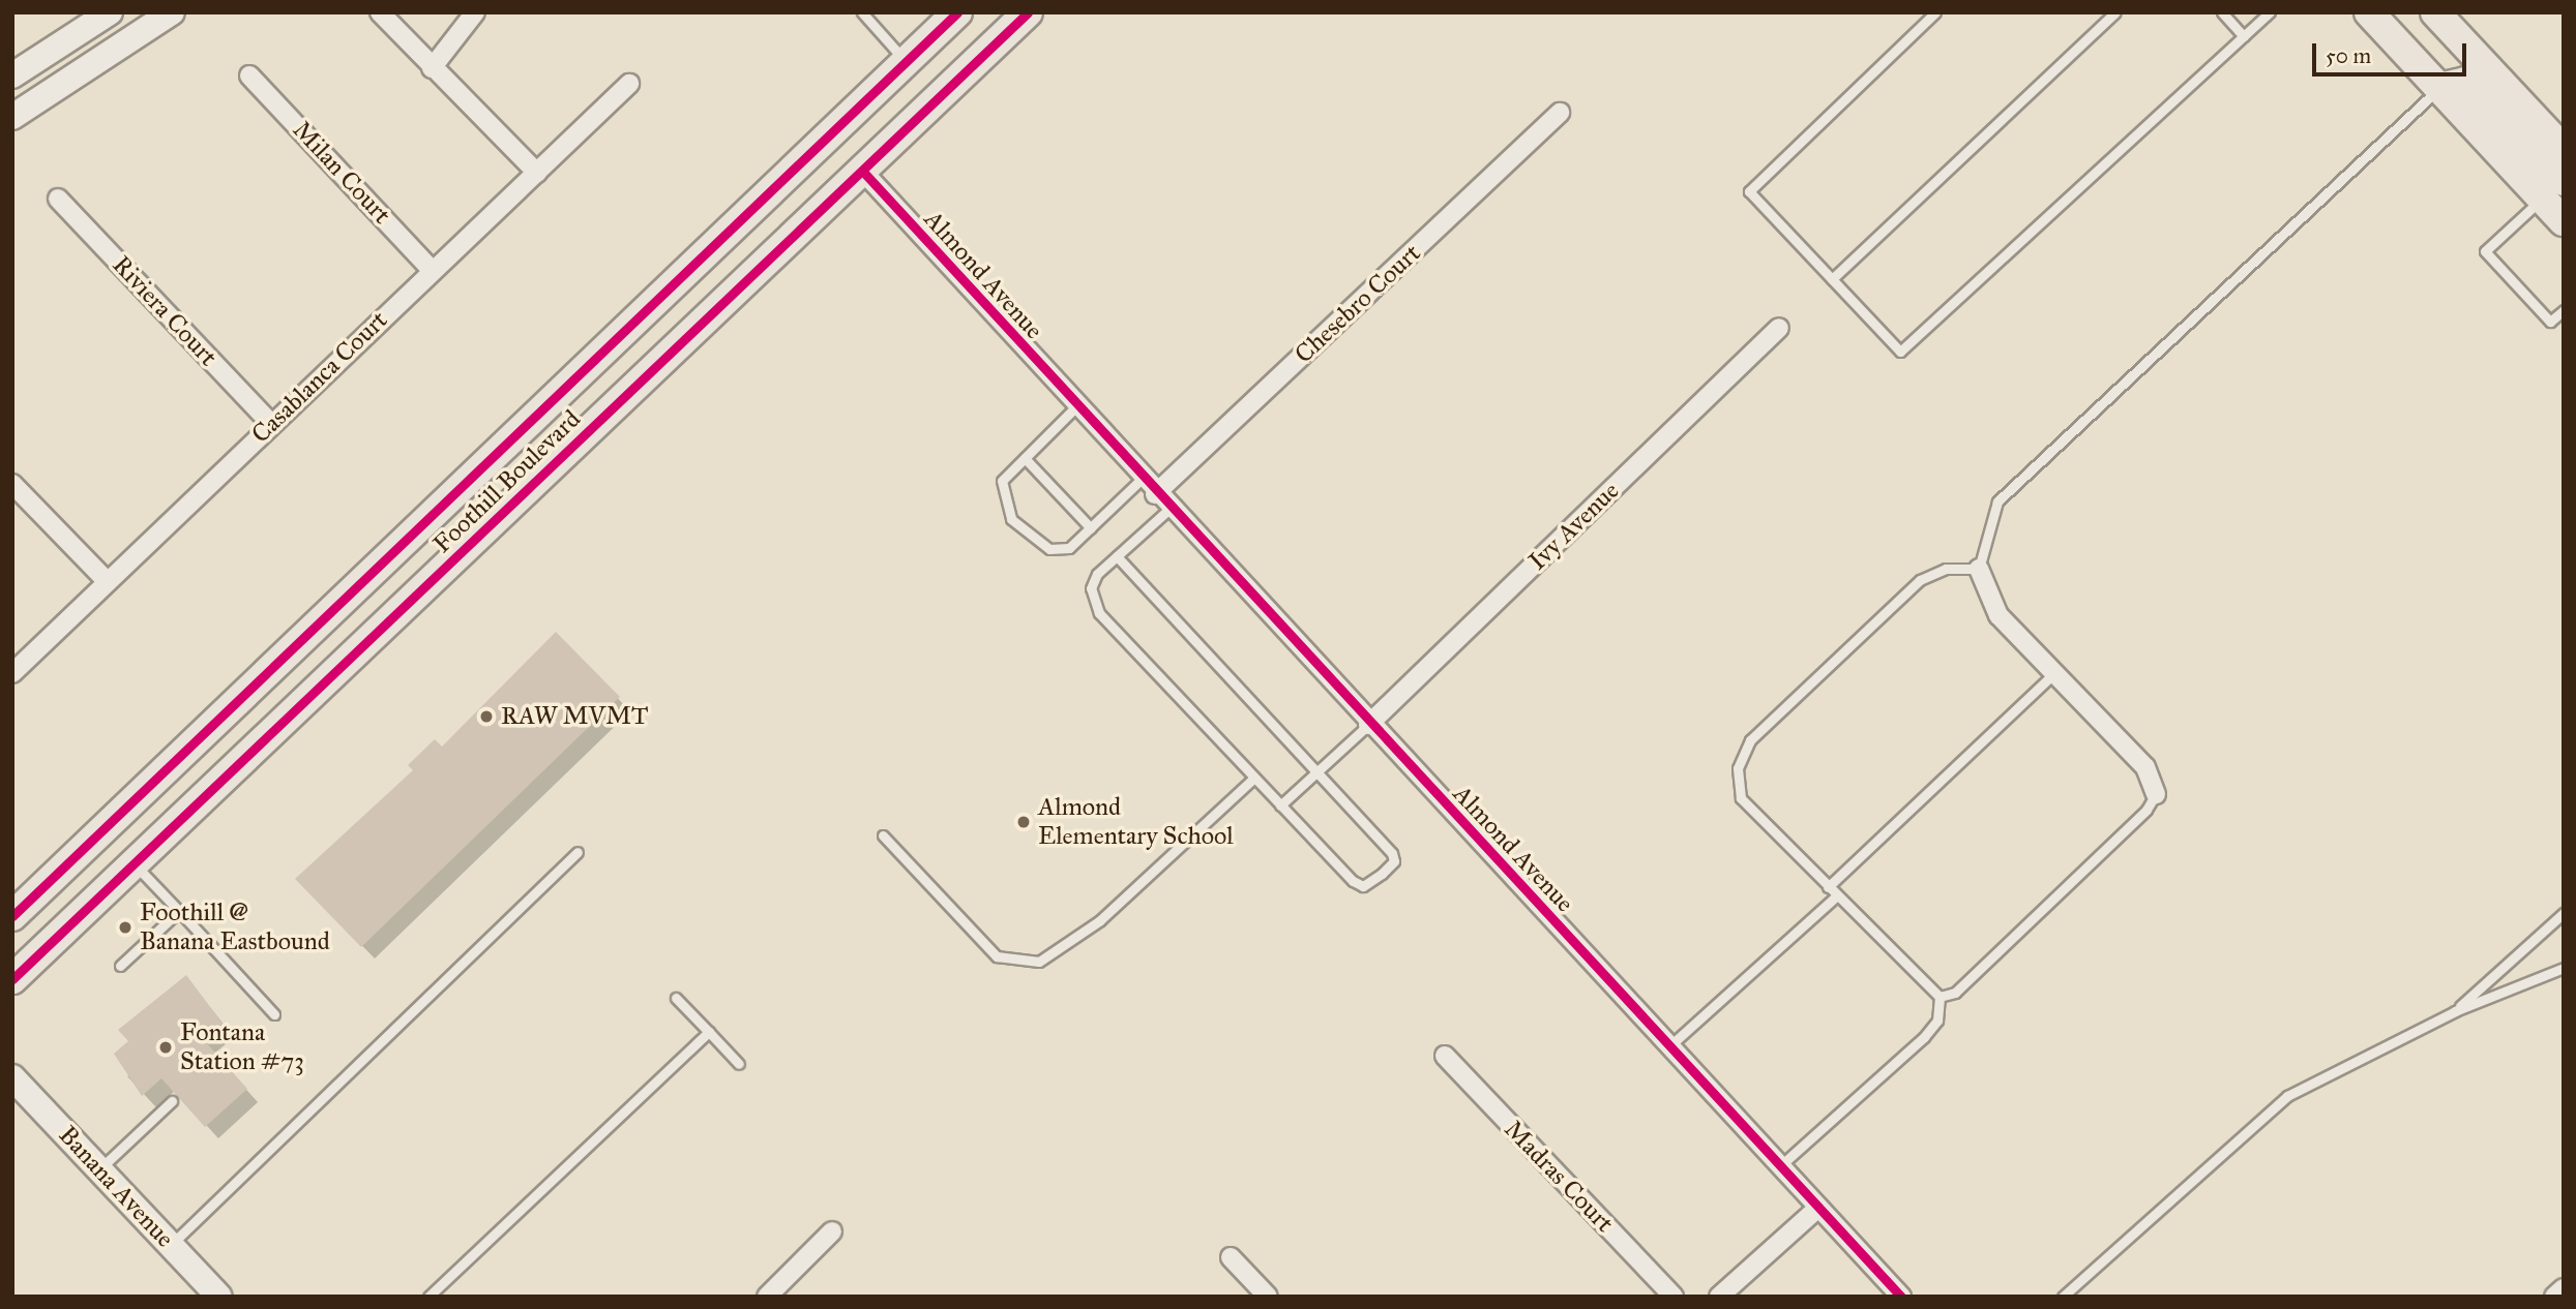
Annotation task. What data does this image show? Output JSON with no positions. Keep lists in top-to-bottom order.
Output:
{
  "streets": {
    "main road": ["Foothill Boulevard"],
    "street": [
      "Milan Court",
      "Almond Avenue",
      "Chesebro Court",
      "Riviera Court",
      "Casablanca Court",
      "Ivy Avenue",
      "Madras Court",
      "Banana Avenue"
    ]
  },
  "crossings": [
    ["Milan Court", "Casablanca Court"],
    ["Almond Avenue", "Chesebro Court"],
    ["Almond Avenue", "Foothill Boulevard"],
    ["Almond Avenue", "Ivy Avenue"],
    ["Riviera Court", "Casablanca Court"]
  ],
  "places": [
    "RAW MVMT",
    "Almond Elementary School",
    "Foothill @ Banana Eastbound",
    "Fontana Station #73"
  ],
  "scale_bar": "50 m"
}
